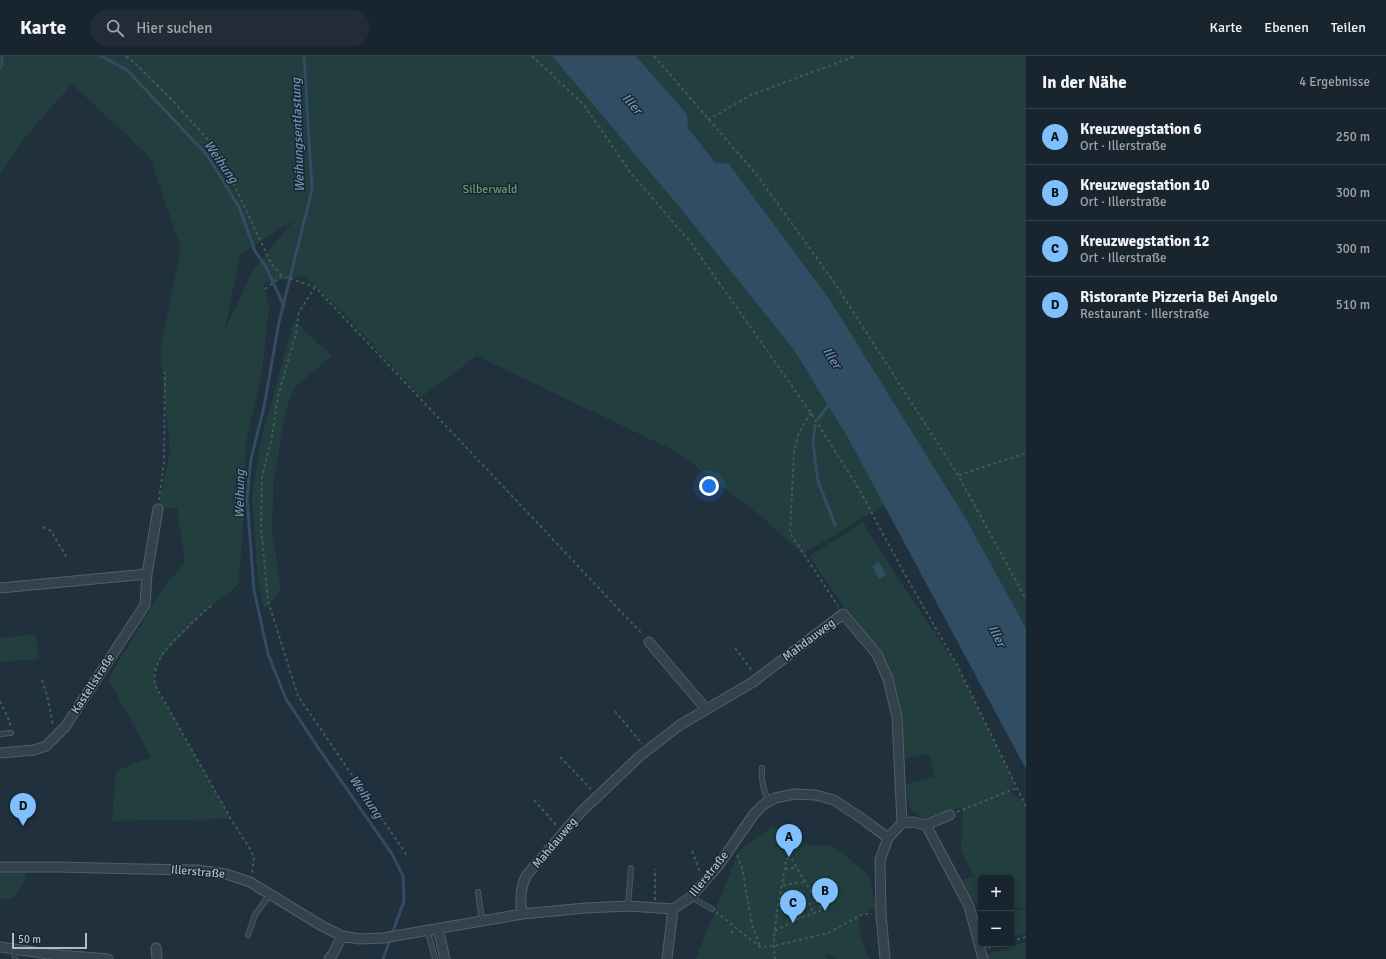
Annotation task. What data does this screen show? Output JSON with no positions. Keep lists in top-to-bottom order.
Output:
{
  "streets": {
    "street": ["Mahdauweg", "Kastellstraße", "Illerstraße"]
  },
  "crossings": [
    ["Mahdauweg", "Illerstraße"]
  ],
  "water": ["Iller", "Weihungsentlastung", "Weihung"],
  "parks": ["Silberwald"],
  "scale_bar": "50 m",
  "page": {
    "header": "Karte",
    "search": "Hier suchen",
    "nav": ["Karte", "Ebenen", "Teilen"],
    "heading": ["In der Nähe", "4 Ergebnisse"],
    "list": [
      {
        "mark": "A",
        "name": "Kreuzwegstation 6",
        "note": "Ort · Illerstraße",
        "value": "250 m"
      },
      {
        "mark": "B",
        "name": "Kreuzwegstation 10",
        "note": "Ort · Illerstraße",
        "value": "300 m"
      },
      {
        "mark": "C",
        "name": "Kreuzwegstation 12",
        "note": "Ort · Illerstraße",
        "value": "300 m"
      },
      {
        "mark": "D",
        "name": "Ristorante Pizzeria Bei Angelo",
        "note": "Restaurant · Illerstraße",
        "value": "510 m"
      }
    ],
    "pins": [
      "D",
      "A",
      "B",
      "C"
    ],
    "map_buttons": ["+", "−"],
    "scale": "50 m"
  }
}
